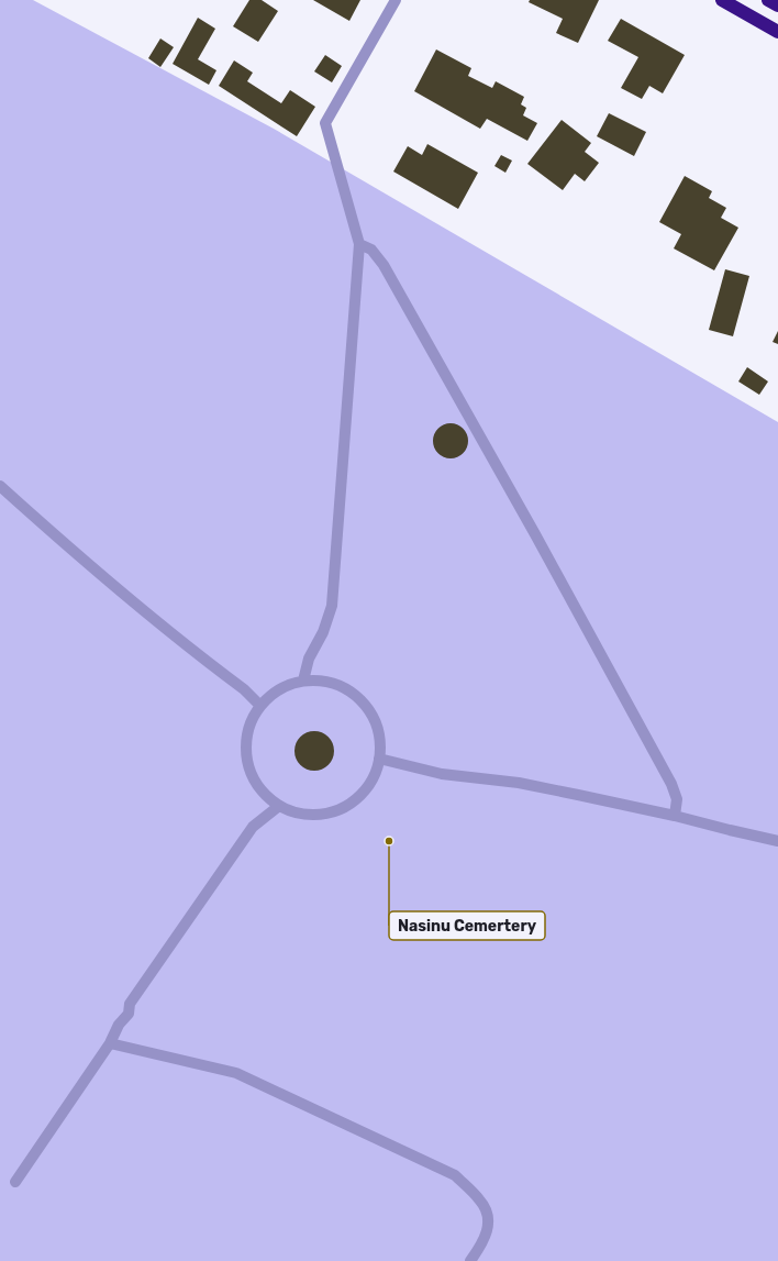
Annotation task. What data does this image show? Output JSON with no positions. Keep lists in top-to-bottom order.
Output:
{
  "places": ["Nasinu Cemertery"]
}
